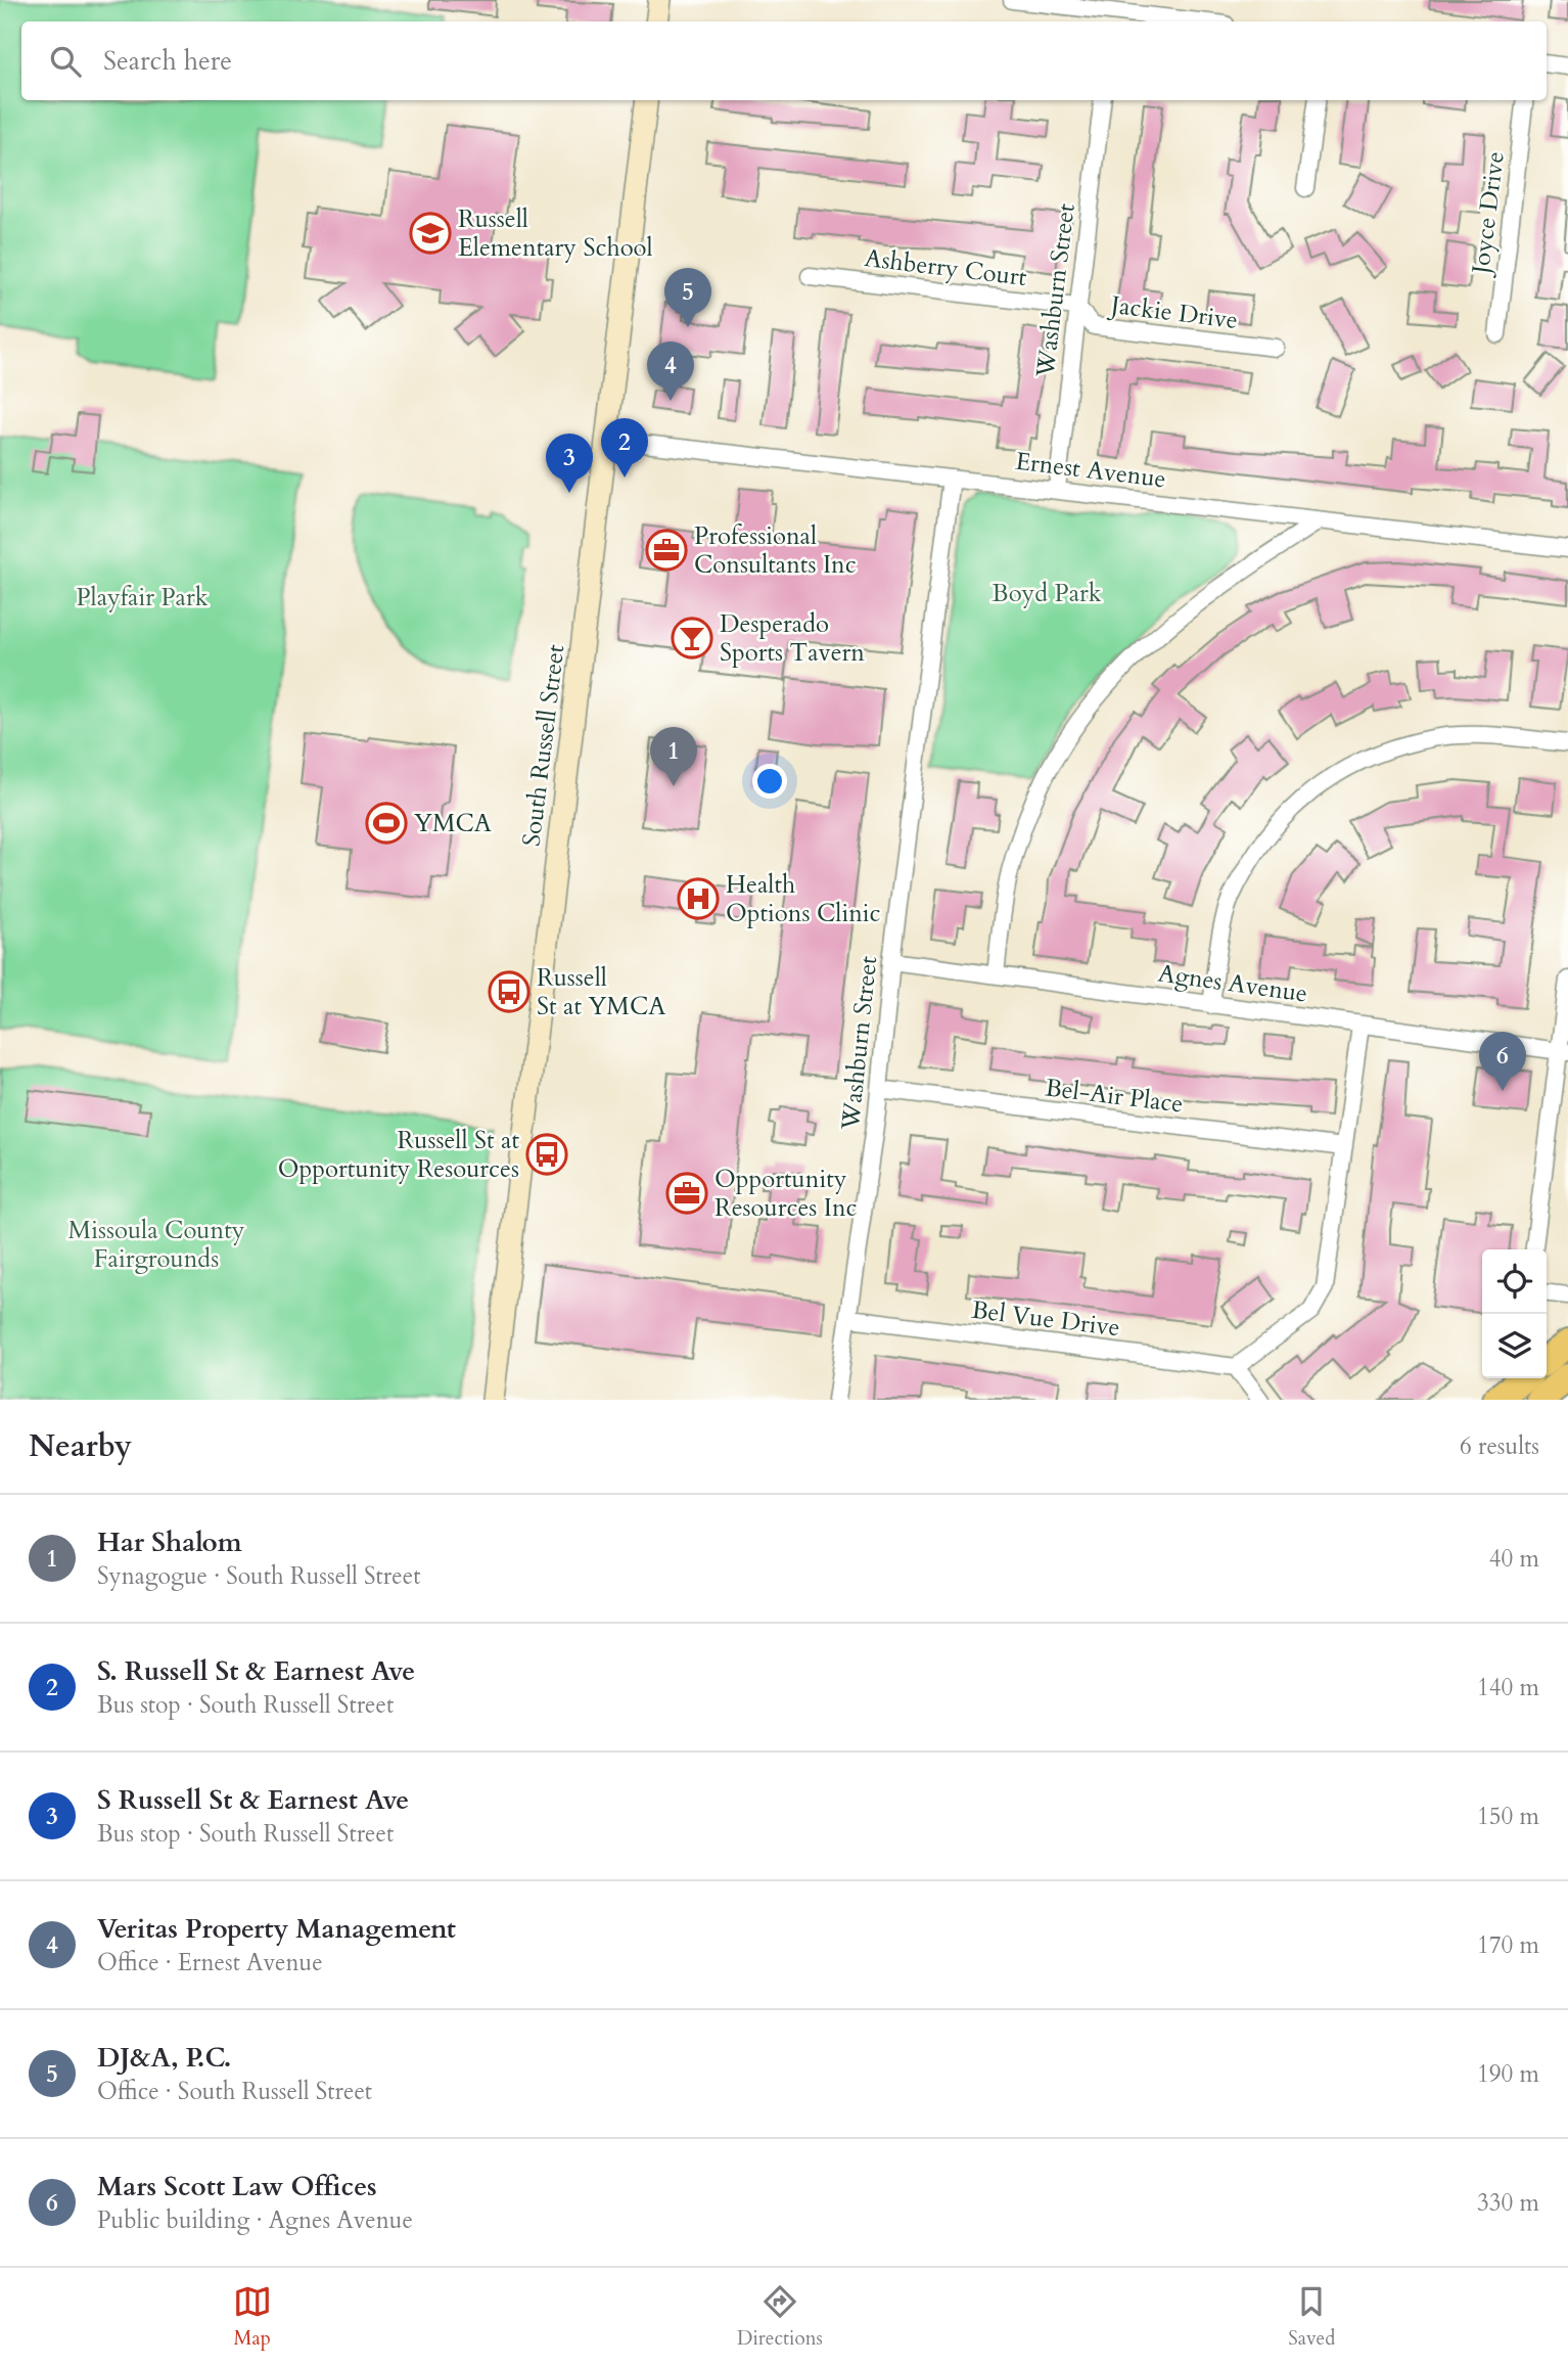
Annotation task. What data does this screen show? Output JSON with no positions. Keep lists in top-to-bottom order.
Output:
{
  "streets": {
    "main road": ["South Russell Street"],
    "street": [
      "Joyce Drive",
      "Ashberry Court",
      "Washburn Street",
      "Jackie Drive",
      "Ernest Avenue",
      "Agnes Avenue",
      "Bel-Air Place",
      "Bel Vue Drive"
    ]
  },
  "crossings": [
    ["Ashberry Court", "Washburn Street"],
    ["Ashberry Court", "Jackie Drive"],
    ["Washburn Street", "Jackie Drive"],
    ["Washburn Street", "Ernest Avenue"],
    ["Washburn Street", "Agnes Avenue"],
    ["Washburn Street", "Bel-Air Place"],
    ["Washburn Street", "Bel Vue Drive"],
    ["Ernest Avenue", "South Russell Street"]
  ],
  "parks": ["Boyd Park", "Playfair Park", "Missoula County Fairgrounds"],
  "places": {
    "school or university": ["Russell Elementary School"],
    "office": ["Professional Consultants Inc", "Opportunity Resources Inc"],
    "bar": ["Desperado Sports Tavern"],
    "sports": ["YMCA"],
    "hospital": ["Health Options Clinic"],
    "bus stop": ["Russell St at YMCA", "Russell St at Opportunity Resources"]
  },
  "page": {
    "search": "Search here",
    "pins": [
      "5",
      "4",
      "2",
      "3",
      "1",
      "6"
    ],
    "heading": ["Nearby", "6 results"],
    "list": [
      {
        "mark": "1",
        "name": "Har Shalom",
        "note": "Synagogue · South Russell Street",
        "value": "40 m"
      },
      {
        "mark": "2",
        "name": "S. Russell St & Earnest Ave",
        "note": "Bus stop · South Russell Street",
        "value": "140 m"
      },
      {
        "mark": "3",
        "name": "S Russell St & Earnest Ave",
        "note": "Bus stop · South Russell Street",
        "value": "150 m"
      },
      {
        "mark": "4",
        "name": "Veritas Property Management",
        "note": "Office · Ernest Avenue",
        "value": "170 m"
      },
      {
        "mark": "5",
        "name": "DJ&A, P.C.",
        "note": "Office · South Russell Street",
        "value": "190 m"
      },
      {
        "mark": "6",
        "name": "Mars Scott Law Offices",
        "note": "Public building · Agnes Avenue",
        "value": "330 m"
      }
    ],
    "nav": ["Map", "Directions", "Saved"]
  }
}
